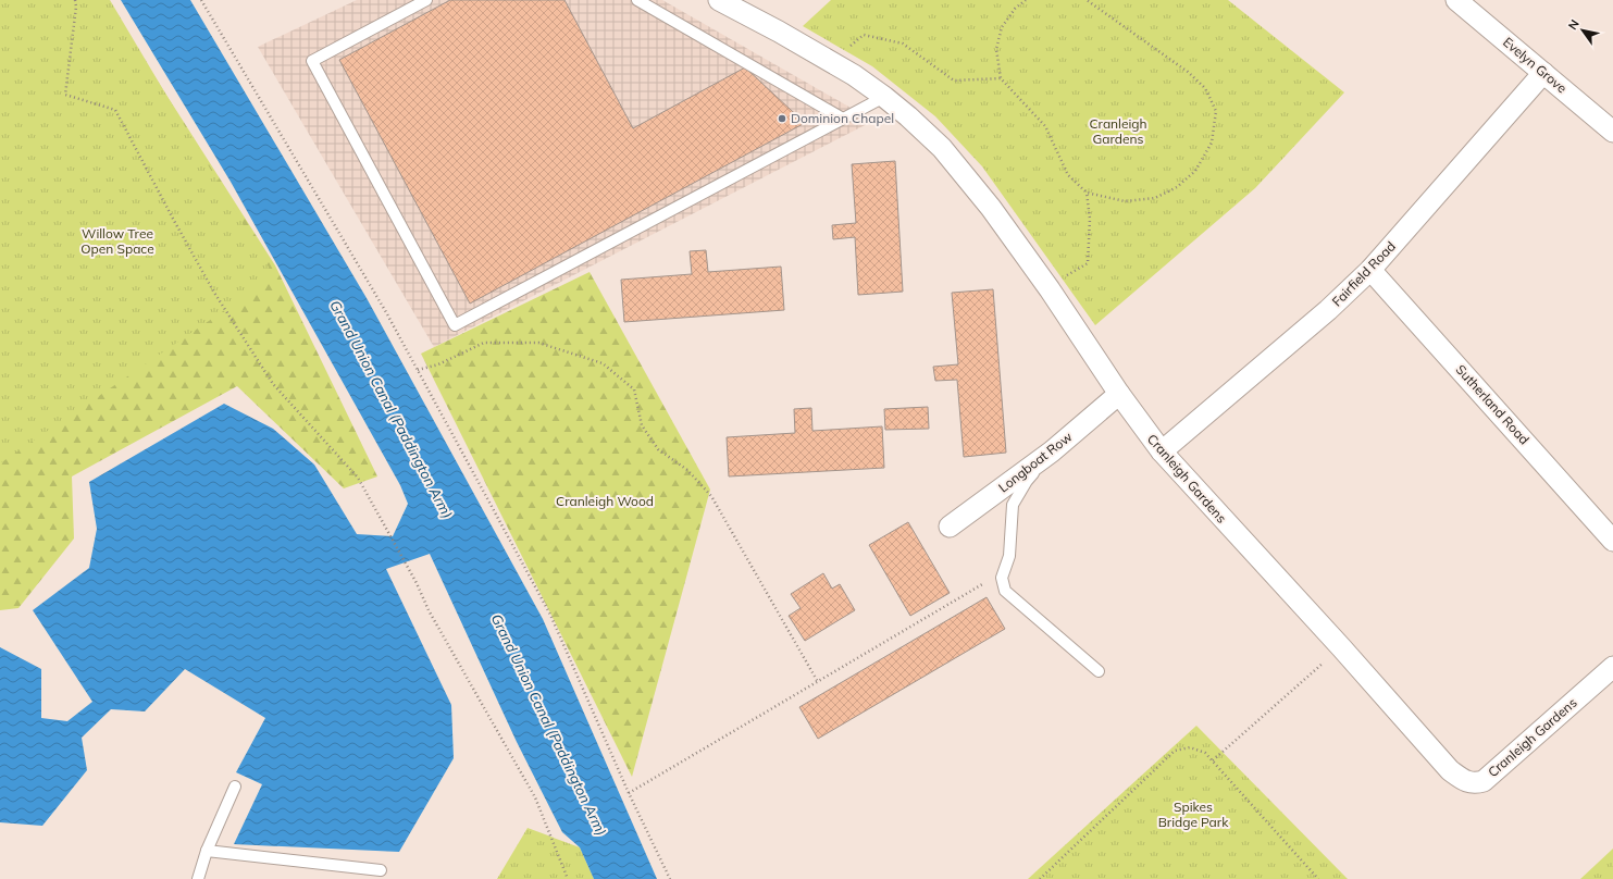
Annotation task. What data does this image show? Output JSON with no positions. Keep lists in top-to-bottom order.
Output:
{
  "streets": {
    "street": [
      "Evelyn Grove",
      "Fairfield Road",
      "Sutherland Road",
      "Longboat Row",
      "Cranleigh Gardens"
    ]
  },
  "crossings": [
    ["Evelyn Grove", "Fairfield Road"],
    ["Fairfield Road", "Sutherland Road"],
    ["Fairfield Road", "Cranleigh Gardens"],
    ["Longboat Row", "Cranleigh Gardens"]
  ],
  "water": ["Grand Union Canal (Paddington Arm)"],
  "parks": [
    "Cranleigh Gardens",
    "Willow Tree Open Space",
    "Cranleigh Wood",
    "Spikes Bridge Park"
  ],
  "places": ["Dominion Chapel"],
  "north": "top left"
}
